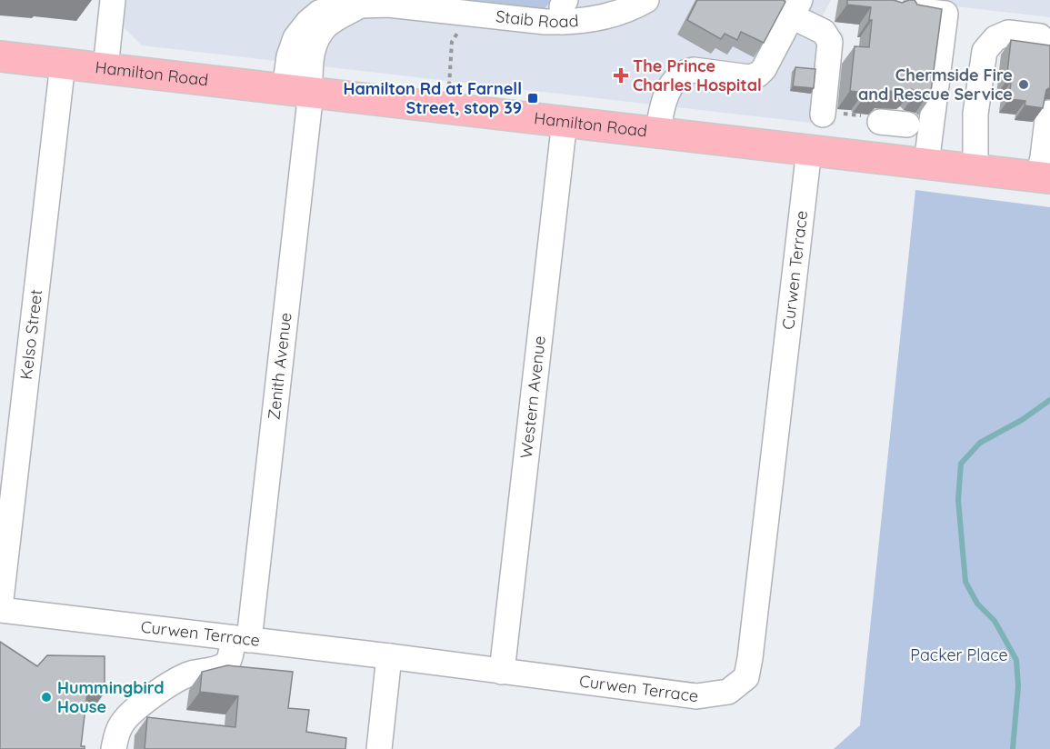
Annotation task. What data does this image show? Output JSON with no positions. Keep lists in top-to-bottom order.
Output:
{
  "streets": {
    "main road": ["Hamilton Road"],
    "street": [
      "Staib Road",
      "Curwen Terrace",
      "Kelso Street",
      "Zenith Avenue",
      "Western Avenue"
    ]
  },
  "crossings": [
    ["Staib Road", "Hamilton Road"],
    ["Staib Road", "Zenith Avenue"],
    ["Hamilton Road", "Curwen Terrace"],
    ["Hamilton Road", "Kelso Street"],
    ["Hamilton Road", "Zenith Avenue"],
    ["Hamilton Road", "Western Avenue"],
    ["Curwen Terrace", "Kelso Street"],
    ["Curwen Terrace", "Zenith Avenue"],
    ["Curwen Terrace", "Western Avenue"]
  ],
  "parks": ["Packer Place"],
  "places": {
    "health": ["The Prince Charles Hospital"],
    "other": ["Chermside Fire and Rescue Service", "Hummingbird House"],
    "transit": ["Hamilton Rd at Farnell Street, stop 39"]
  }
}
